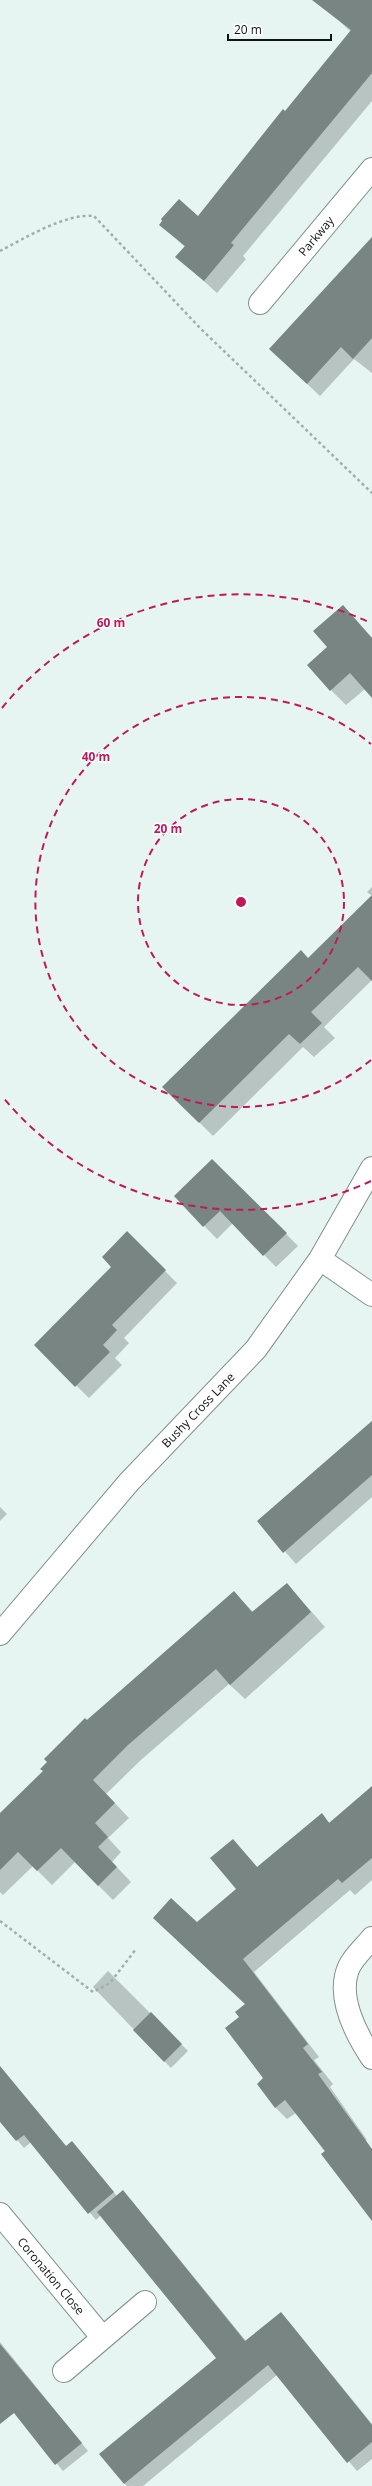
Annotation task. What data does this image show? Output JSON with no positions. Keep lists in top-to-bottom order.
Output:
{
  "streets": {
    "street": ["Parkway", "Bushy Cross Lane", "Coronation Close"]
  },
  "scale_bar": "20 m",
  "rings": ["60 m", "40 m", "20 m"]
}
